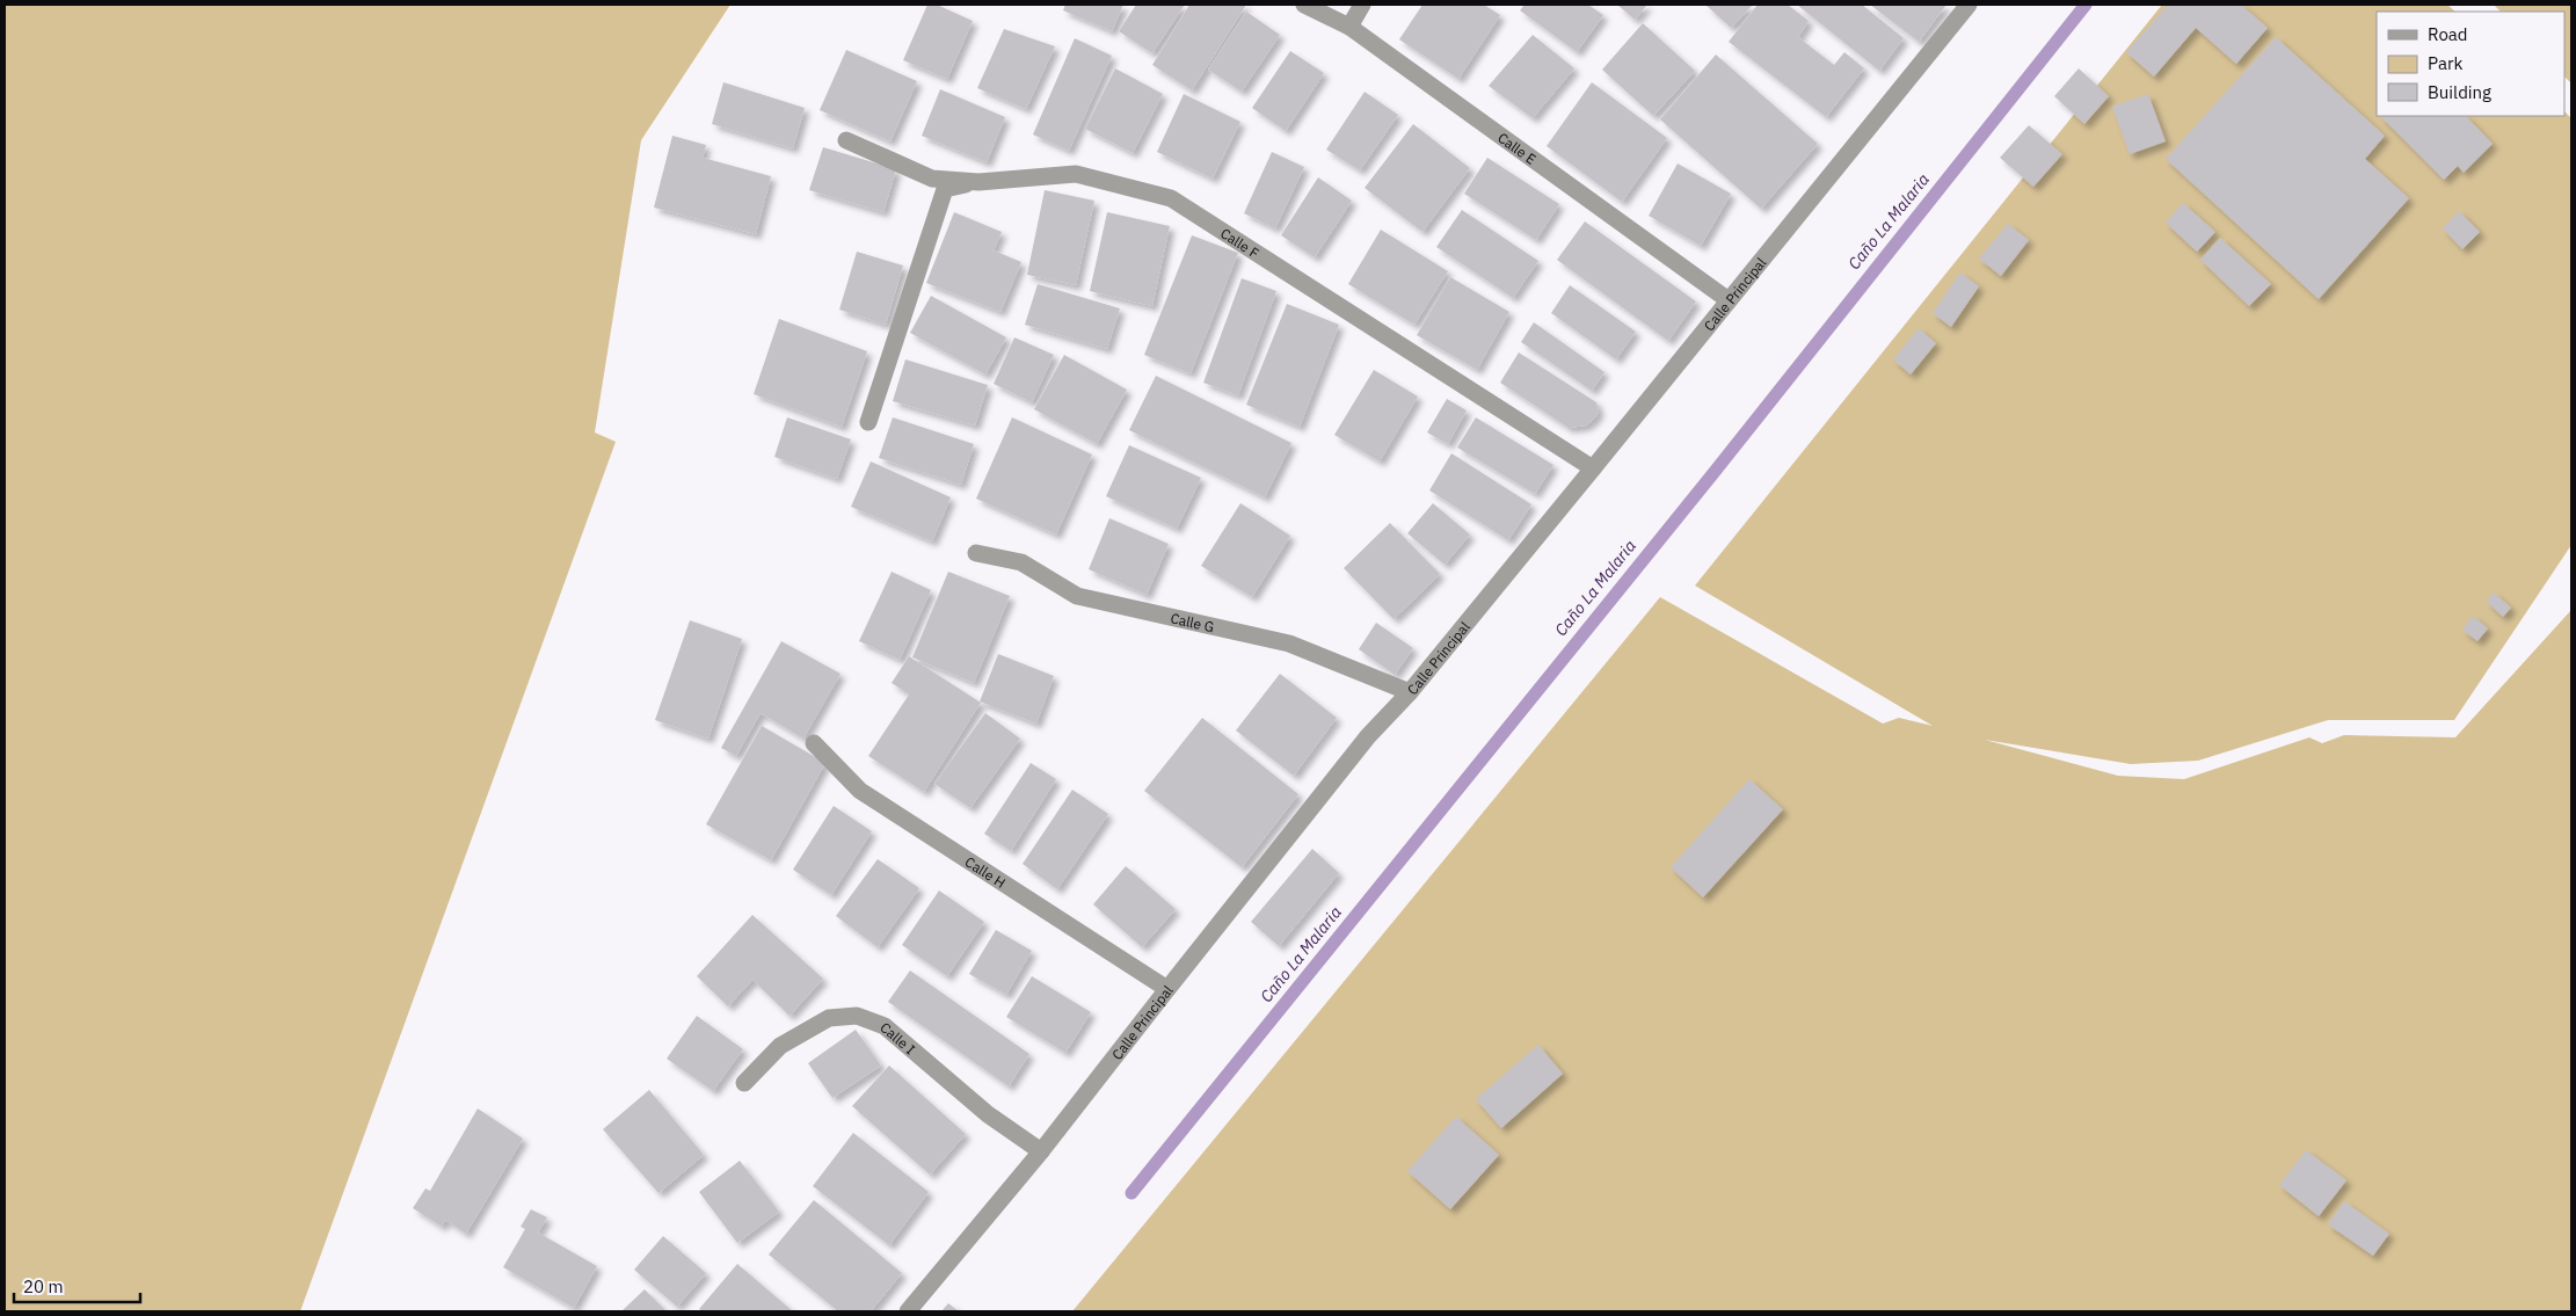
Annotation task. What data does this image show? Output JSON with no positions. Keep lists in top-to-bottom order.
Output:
{
  "streets": {
    "street": [
      "Calle E",
      "Calle F",
      "Calle Principal",
      "Calle G",
      "Calle H",
      "Calle I"
    ]
  },
  "crossings": [
    ["Calle E", "Calle Principal"],
    ["Calle F", "Calle Principal"],
    ["Calle Principal", "Calle G"],
    ["Calle Principal", "Calle H"],
    ["Calle Principal", "Calle I"]
  ],
  "water": ["Caño La Malaria"],
  "legend": ["Road", "Park", "Building"],
  "scale_bar": "20 m"
}
